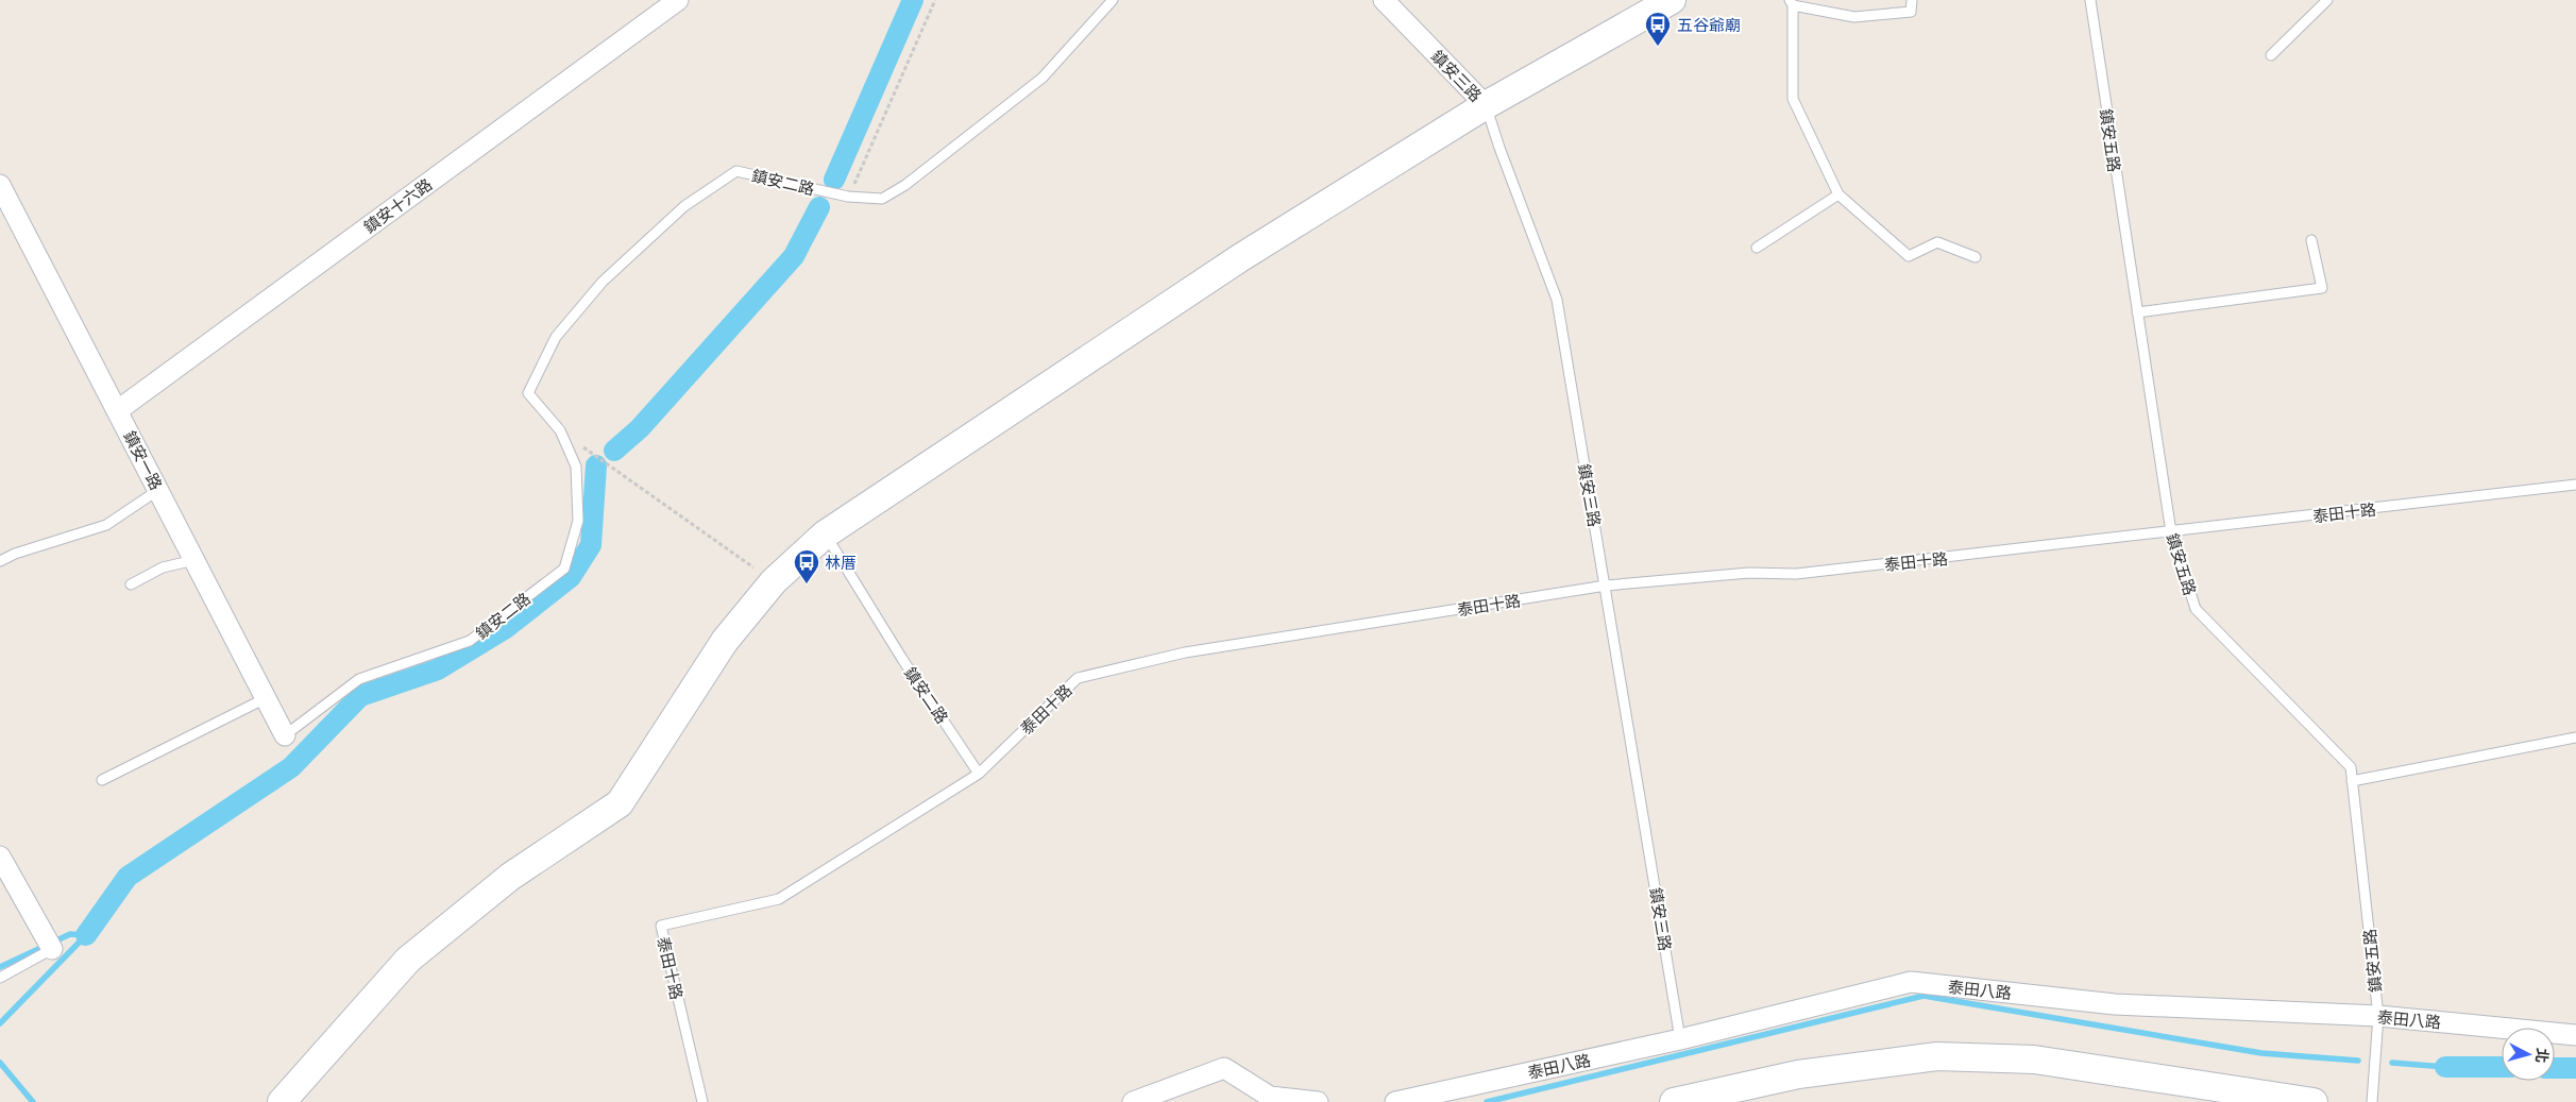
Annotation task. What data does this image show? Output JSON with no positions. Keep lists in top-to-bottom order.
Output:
{
  "streets": {
    "street": [
      "鎮安三路",
      "鎮安十六路",
      "鎮安一路",
      "泰田八路"
    ],
    "lane": ["鎮安五路", "鎮安二路", "泰田十路"]
  },
  "crossings": [
    ["鎮安三路", "泰田十路"],
    ["鎮安三路", "泰田八路"],
    ["鎮安五路", "泰田十路"],
    ["鎮安五路", "泰田八路"],
    ["鎮安二路", "鎮安一路"],
    ["鎮安二路", "泰田十路"],
    ["鎮安十六路", "鎮安一路"]
  ],
  "places": {
    "bus stop": ["五谷爺廟", "林厝"]
  },
  "north": "right"
}
